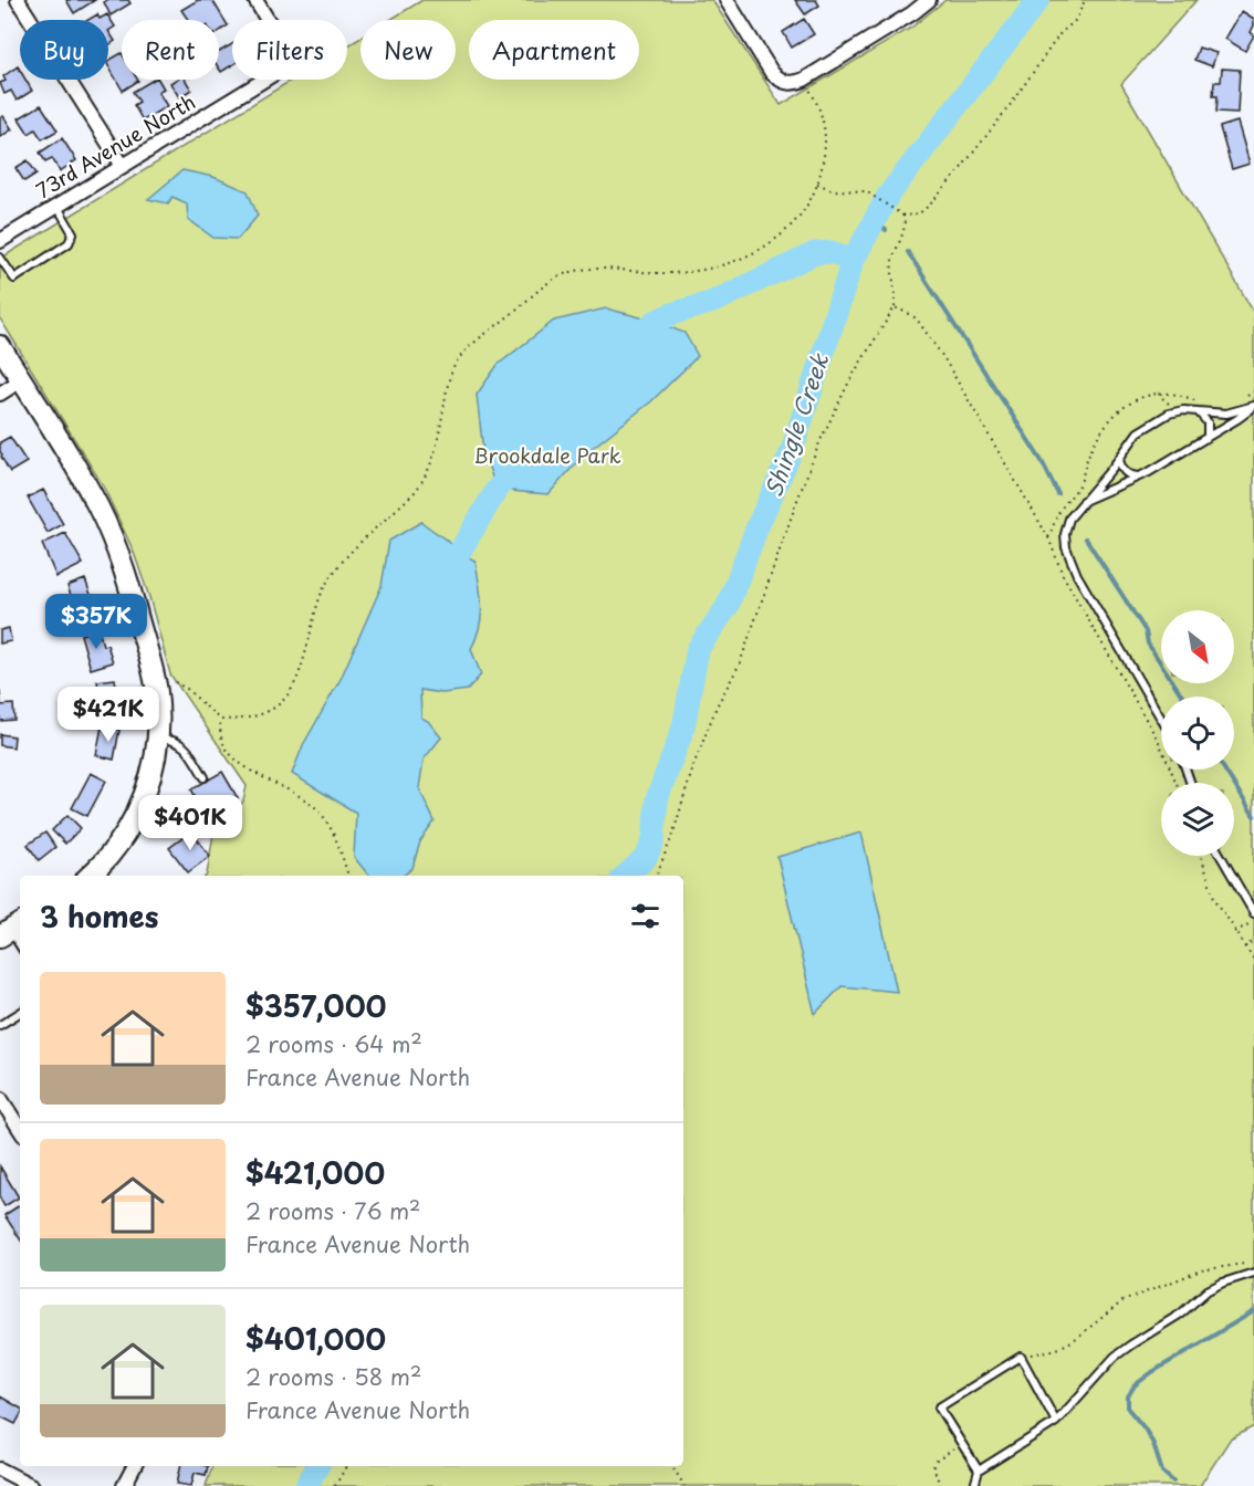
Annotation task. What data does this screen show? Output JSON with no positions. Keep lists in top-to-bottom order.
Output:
{
  "streets": {
    "street": ["73rd Avenue North"]
  },
  "water": ["Shingle Creek"],
  "parks": ["Brookdale Park"],
  "north": "bottom right",
  "page": {
    "chip": [
      "Buy",
      "Rent",
      "Filters",
      "New",
      "Apartment"
    ],
    "price": ["$357K", "$421K", "$401K"],
    "heading": "3 homes",
    "list": [
      {
        "name": "$357,000",
        "note": "2 rooms · 64 m² · France Avenue North"
      },
      {
        "name": "$421,000",
        "note": "2 rooms · 76 m² · France Avenue North"
      },
      {
        "name": "$401,000",
        "note": "2 rooms · 58 m² · France Avenue North"
      }
    ]
  }
}
